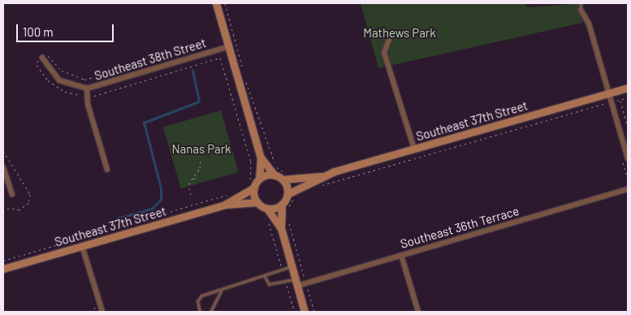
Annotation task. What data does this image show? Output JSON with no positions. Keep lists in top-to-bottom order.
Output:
{
  "streets": {
    "main road": ["Southeast 37th Street"],
    "street": ["Southeast 38th Street", "Southeast 36th Terrace"]
  },
  "parks": ["Mathews Park", "Nanas Park"],
  "scale_bar": "100 m"
}
